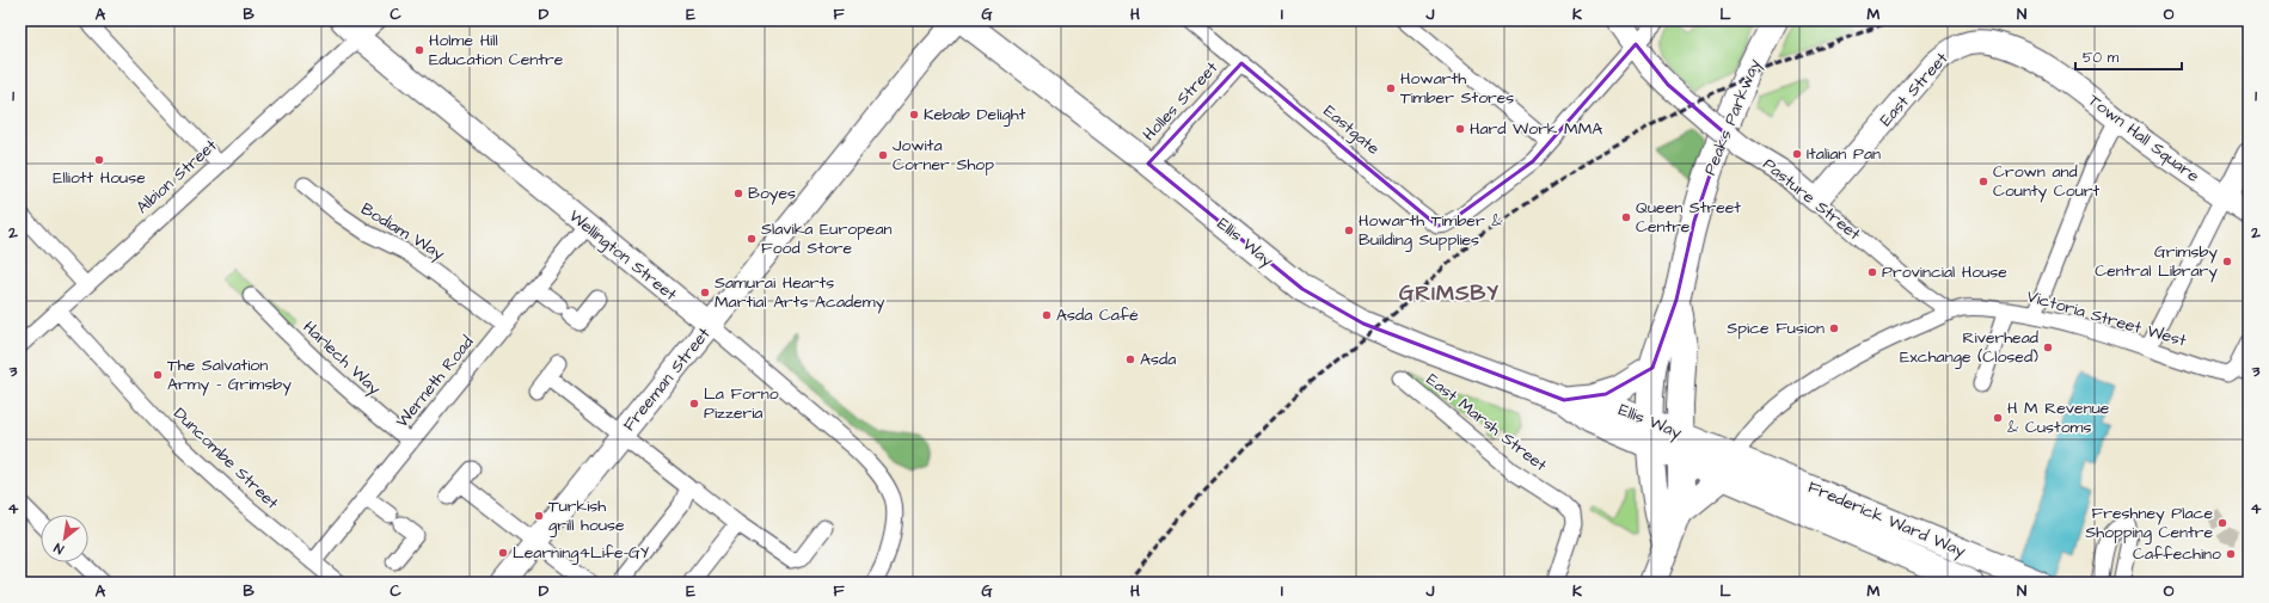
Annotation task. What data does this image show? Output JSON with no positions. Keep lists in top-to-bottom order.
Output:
{
  "streets": {
    "highway": ["Peaks Parkway"],
    "main road": ["Ellis Way", "Frederick Ward Way"],
    "street": [
      "East Street",
      "Holles Street",
      "Eastgate",
      "Town Hall Square",
      "Albion Street",
      "Pasture Street",
      "Bodiam Way",
      "Wellington Street",
      "Victoria Street West",
      "Harlech Way",
      "Freeman Street",
      "Werneth Road",
      "East Marsh Street",
      "Duncombe Street"
    ]
  },
  "crossings": [
    ["East Street", "Town Hall Square"],
    ["East Street", "Pasture Street"],
    ["Holles Street", "Eastgate"],
    ["Holles Street", "Ellis Way"],
    ["Peaks Parkway", "Ellis Way"],
    ["Albion Street", "Wellington Street"],
    ["Albion Street", "Duncombe Street"],
    ["Pasture Street", "Victoria Street West"],
    ["Bodiam Way", "Werneth Road"],
    ["Ellis Way", "Victoria Street West"],
    ["Ellis Way", "Frederick Ward Way"],
    ["Wellington Street", "Freeman Street"],
    ["Wellington Street", "Werneth Road"],
    ["Victoria Street West", "Frederick Ward Way"],
    ["Harlech Way", "Werneth Road"],
    ["Werneth Road", "Duncombe Street"]
  ],
  "districts": ["GRIMSBY"],
  "places": [
    "Holme Hill Education Centre",
    "Howarth Timber Stores",
    "Kebab Delight",
    "Hard Work MMA",
    "Italian Pan",
    "Jowita Corner Shop",
    "Elliott House",
    "Crown and County Court",
    "Boyes",
    "Queen Street Centre",
    "Howarth Timber & Building Supplies",
    "Slavika European Food Store",
    "Grimsby Central Library",
    "Provincial House",
    "Samurai Hearts Martial Arts Academy",
    "Asda Café",
    "Spice Fusion",
    "Riverhead Exchange (Closed)",
    "Asda",
    "The Salvation Army - Grimsby",
    "La Forno Pizzeria",
    "H M Revenue & Customs",
    "Turkish grill house",
    "Freshney Place Shopping Centre",
    "Learning4Life-GY",
    "Caffechino"
  ],
  "scale_bar": "50 m",
  "north": "bottom left",
  "grid": {
    "columns": [
      "A",
      "B",
      "C",
      "D",
      "E",
      "F",
      "G",
      "H",
      "I",
      "J",
      "K",
      "L",
      "M",
      "N",
      "O"
    ],
    "rows": [
      "1",
      "2",
      "3",
      "4"
    ]
  }
}
